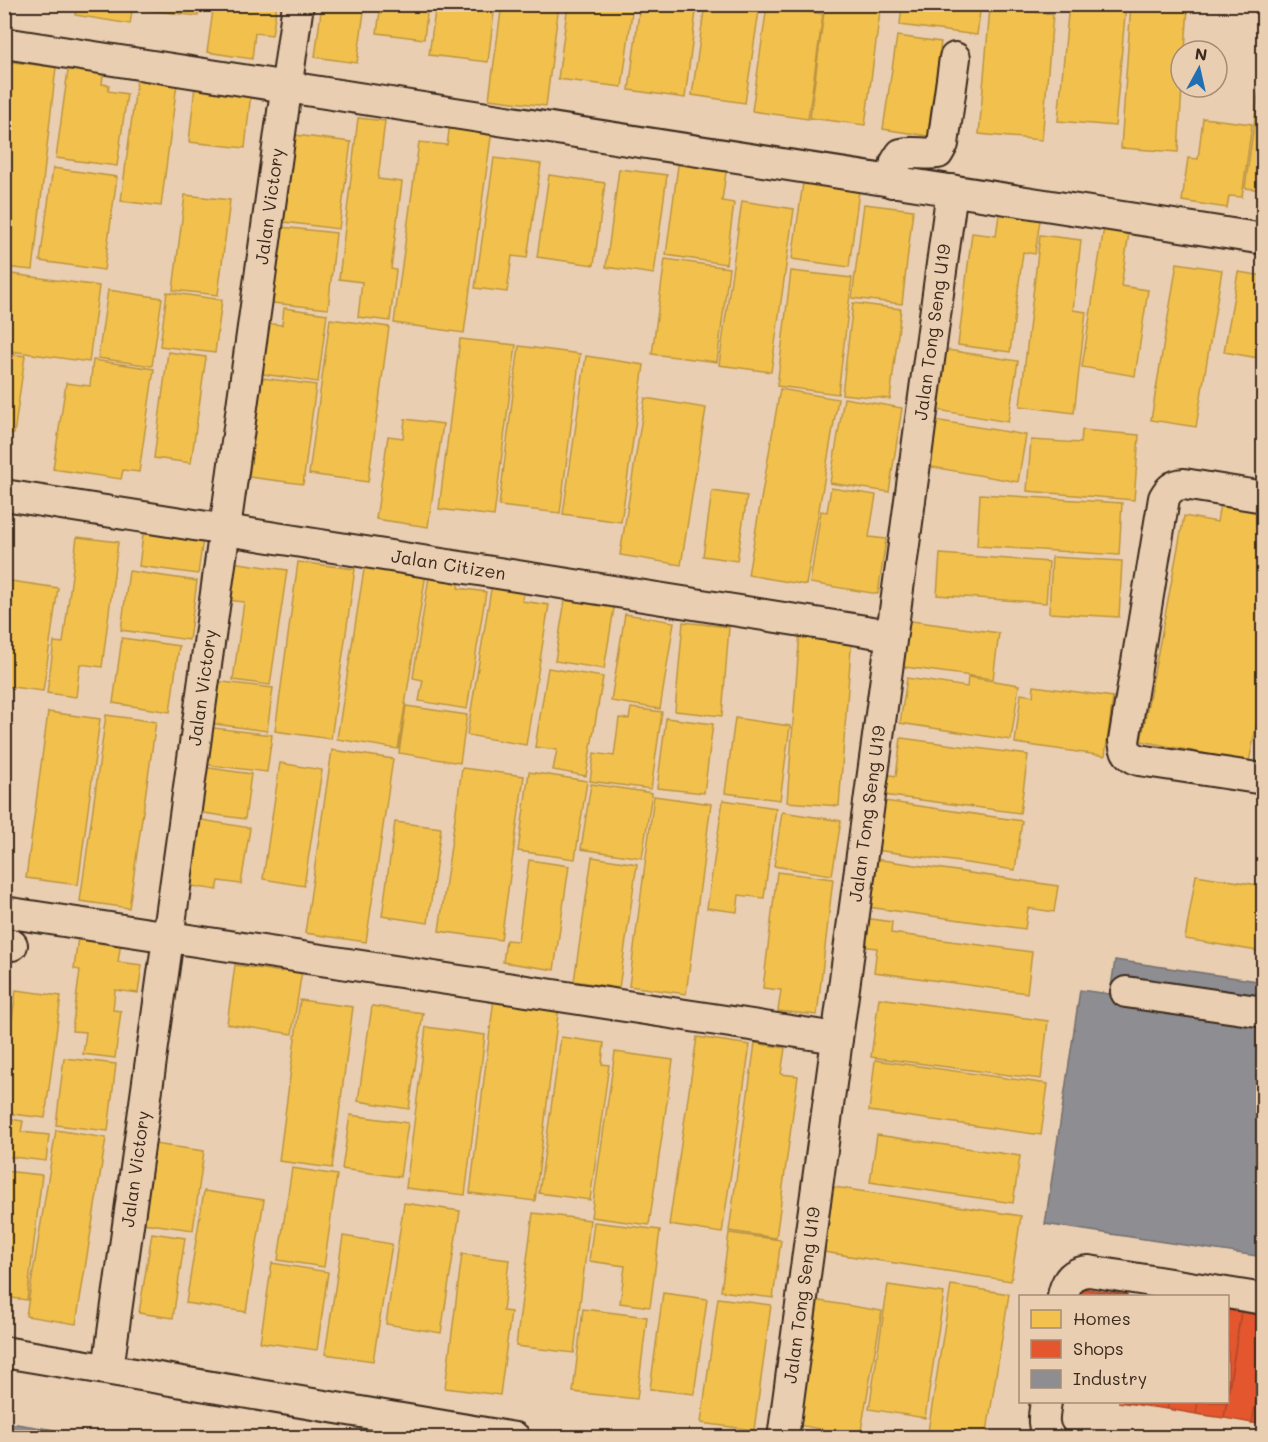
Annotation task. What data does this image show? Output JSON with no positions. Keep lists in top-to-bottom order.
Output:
{
  "streets": {
    "street": ["Jalan Victory", "Jalan Tong Seng U19", "Jalan Citizen"]
  },
  "crossings": [
    ["Jalan Victory", "Jalan Citizen"],
    ["Jalan Tong Seng U19", "Jalan Citizen"]
  ],
  "legend": ["Homes", "Shops", "Industry"],
  "north": "top"
}
